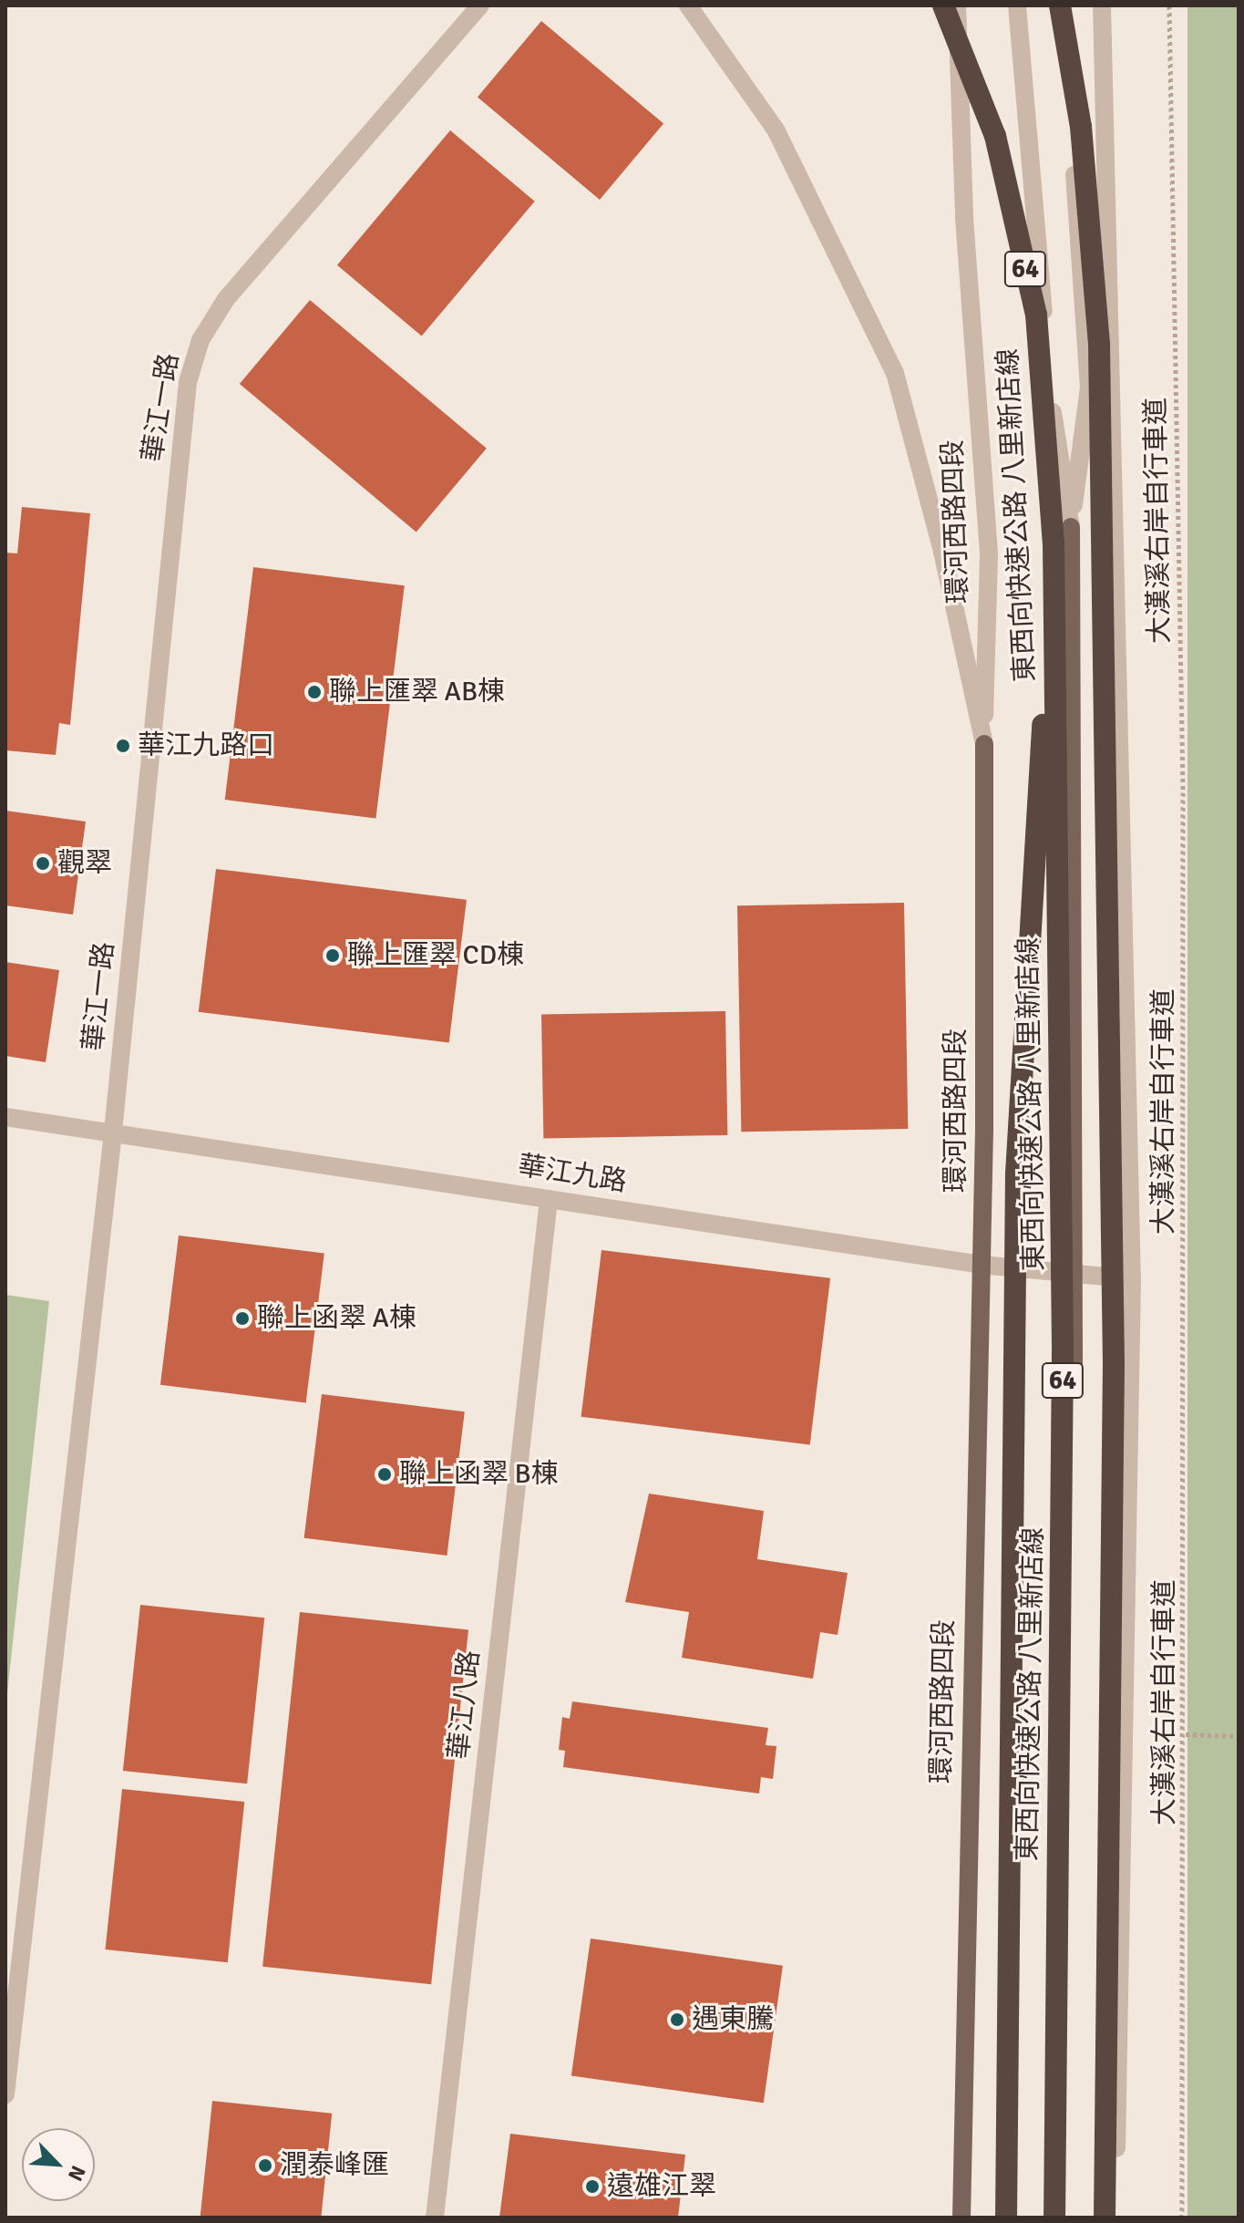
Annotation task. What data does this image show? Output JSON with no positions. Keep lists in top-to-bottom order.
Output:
{
  "streets": {
    "highway": ["64", "東西向快速公路 八里新店線"],
    "main road": ["環河西路四段"],
    "street": ["華江一路", "華江九路", "華江八路"],
    "path": ["大漢溪右岸自行車道"]
  },
  "crossings": [
    ["華江一路", "華江九路"],
    ["環河西路四段", "華江九路"],
    ["華江九路", "華江八路"]
  ],
  "places": [
    "聯上匯翠 AB棟",
    "華江九路口",
    "觀翠",
    "聯上匯翠 CD棟",
    "聯上函翠 A棟",
    "聯上函翠 B棟",
    "遇東騰",
    "潤泰峰匯",
    "遠雄江翠"
  ],
  "north": "bottom right"
}
